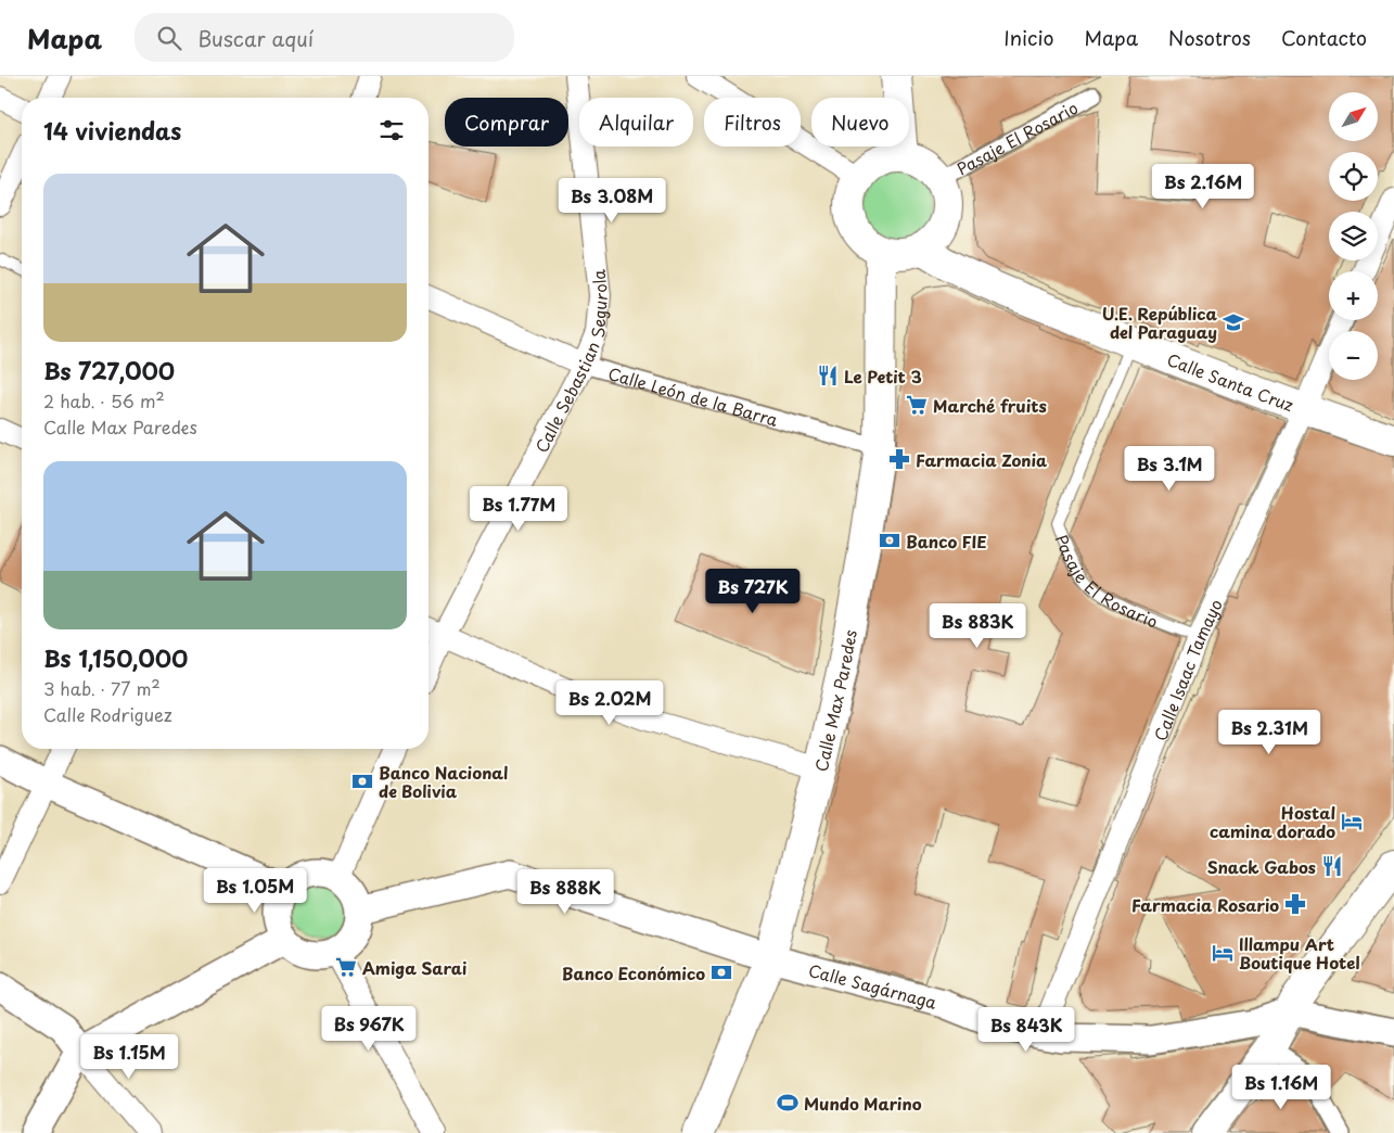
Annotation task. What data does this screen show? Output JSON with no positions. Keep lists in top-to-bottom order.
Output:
{
  "streets": {
    "main road": ["Calle Santa Cruz", "Calle Max Paredes"],
    "street": [
      "Pasaje El Rosario",
      "Calle Sebastian Segurola",
      "Calle León de la Barra",
      "Calle Isaac Tamayo",
      "Calle Sagárnaga"
    ]
  },
  "crossings": [
    ["Pasaje El Rosario", "Calle Santa Cruz"],
    ["Pasaje El Rosario", "Calle Isaac Tamayo"],
    ["Pasaje El Rosario", "Calle Max Paredes"],
    ["Calle Sebastian Segurola", "Calle León de la Barra"],
    ["Calle Santa Cruz", "Calle Isaac Tamayo"],
    ["Calle Santa Cruz", "Calle Max Paredes"],
    ["Calle León de la Barra", "Calle Max Paredes"],
    ["Calle Isaac Tamayo", "Calle Sagárnaga"],
    ["Calle Max Paredes", "Calle Sagárnaga"]
  ],
  "places": {
    "school or university": ["U.E. República del Paraguay"],
    "restaurant": ["Le Petit 3", "Snack Gabos"],
    "supermarket": ["Marché fruits", "Amiga Sarai"],
    "pharmacy": ["Farmacia Zonia", "Farmacia Rosario"],
    "bank": ["Banco FIE", "Banco Nacional de Bolivia", "Banco Económico"],
    "hotel": ["Hostal camina dorado", "Illampu Art Boutique Hotel"],
    "sports": ["Mundo Marino"]
  },
  "north": "top right",
  "page": {
    "header": "Mapa",
    "search": "Buscar aquí",
    "nav": [
      "Inicio",
      "Mapa",
      "Nosotros",
      "Contacto"
    ],
    "map_buttons": ["+", "−"],
    "chip": [
      "Comprar",
      "Alquilar",
      "Filtros",
      "Nuevo"
    ],
    "heading": "14 viviendas",
    "list": [
      {
        "name": "Bs 727,000",
        "note": "2 hab. · 56 m² · Calle Max Paredes"
      },
      {
        "name": "Bs 1,150,000",
        "note": "3 hab. · 77 m² · Calle Rodriguez"
      }
    ],
    "price": [
      "Bs 2.16M",
      "Bs 3.08M",
      "Bs 3.1M",
      "Bs 1.77M",
      "Bs 727K",
      "Bs 883K",
      "Bs 2.02M",
      "Bs 2.31M",
      "Bs 1.05M",
      "Bs 888K",
      "Bs 967K",
      "Bs 843K",
      "Bs 1.15M",
      "Bs 1.16M"
    ]
  }
}
